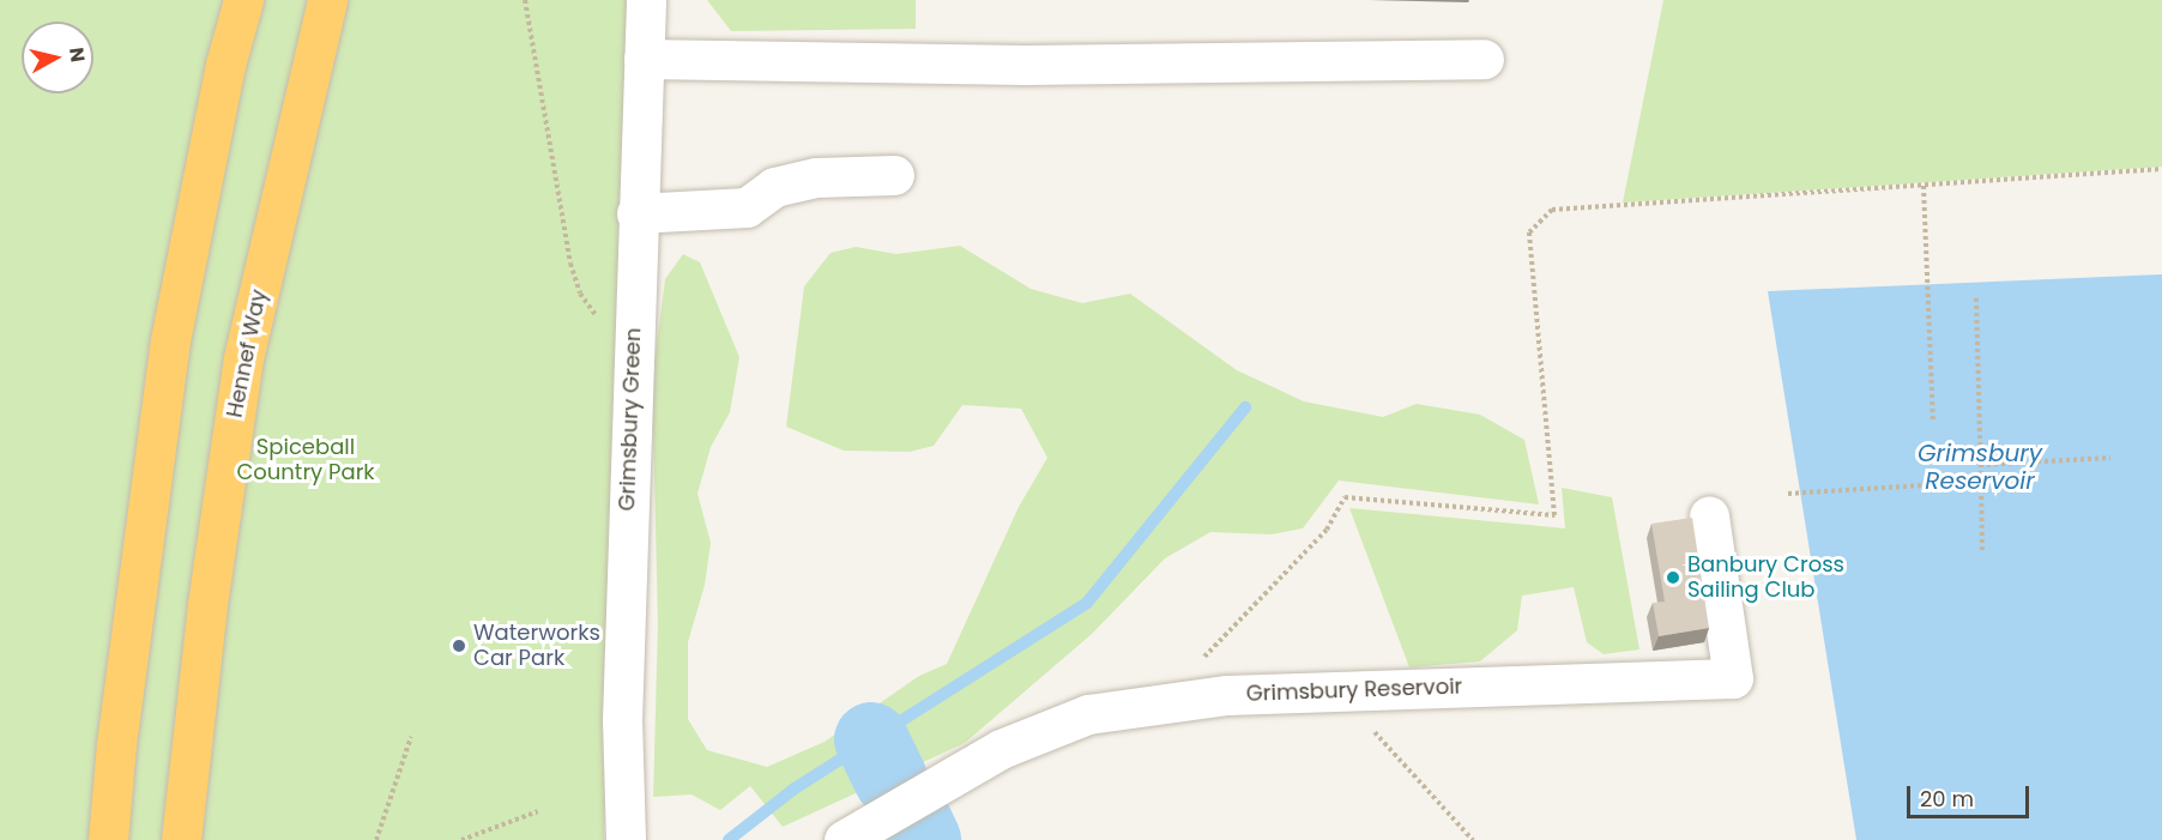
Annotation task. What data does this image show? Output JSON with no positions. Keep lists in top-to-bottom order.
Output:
{
  "streets": {
    "highway": ["Hennef Way"],
    "street": ["Grimsbury Green", "Grimsbury Reservoir"]
  },
  "water": ["Grimsbury Reservoir"],
  "parks": ["Spiceball Country Park"],
  "places": ["Banbury Cross Sailing Club", "Waterworks Car Park"],
  "scale_bar": "20 m",
  "north": "right"
}
